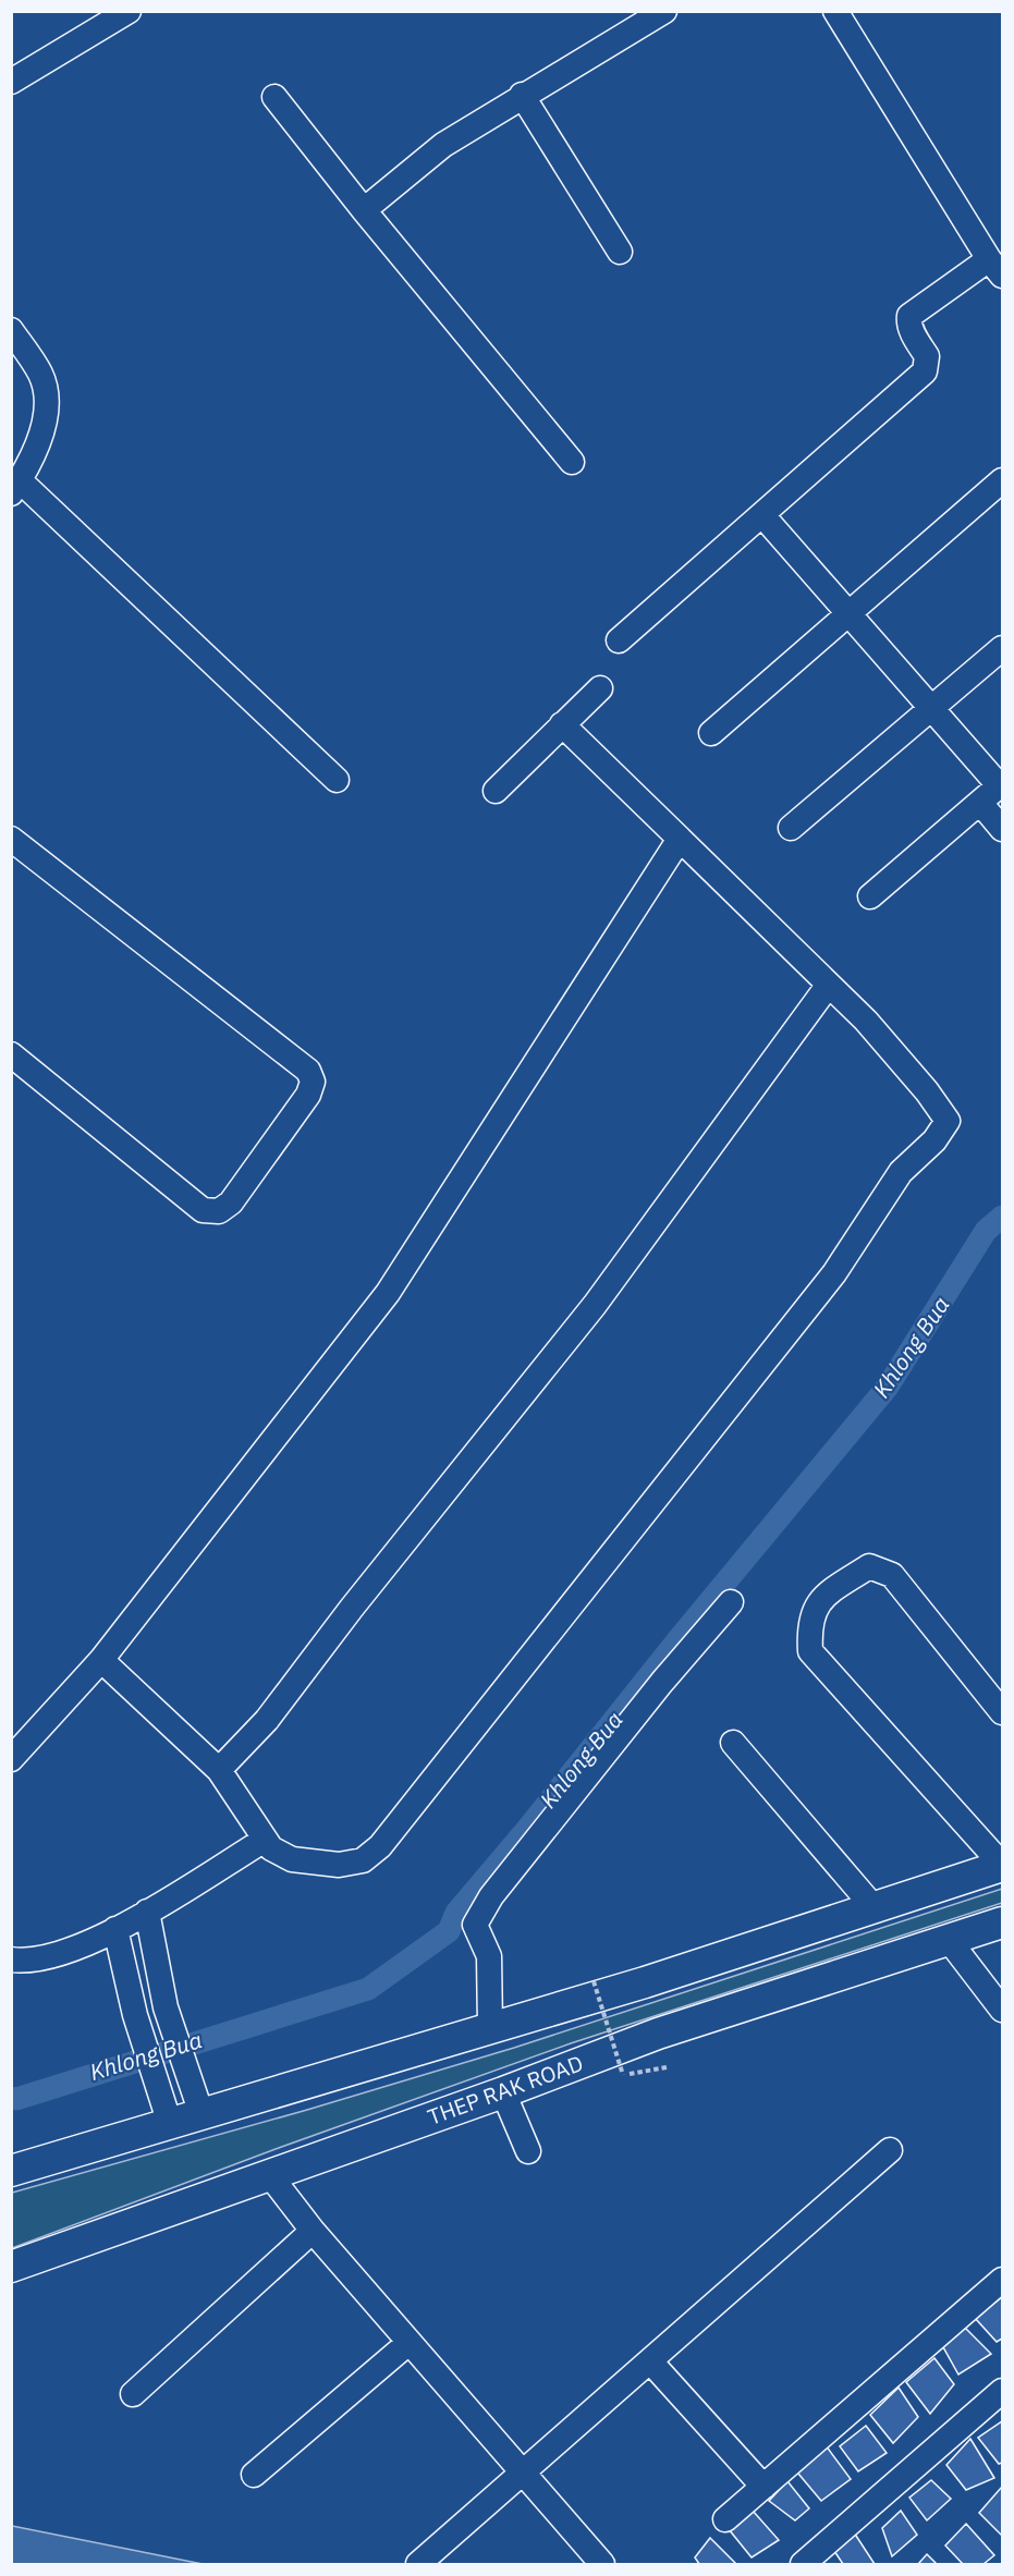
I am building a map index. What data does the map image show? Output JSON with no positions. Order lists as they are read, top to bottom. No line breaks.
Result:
{"streets":{"main road":["THEP RAK ROAD"]},"water":["Khlong Bua"]}
